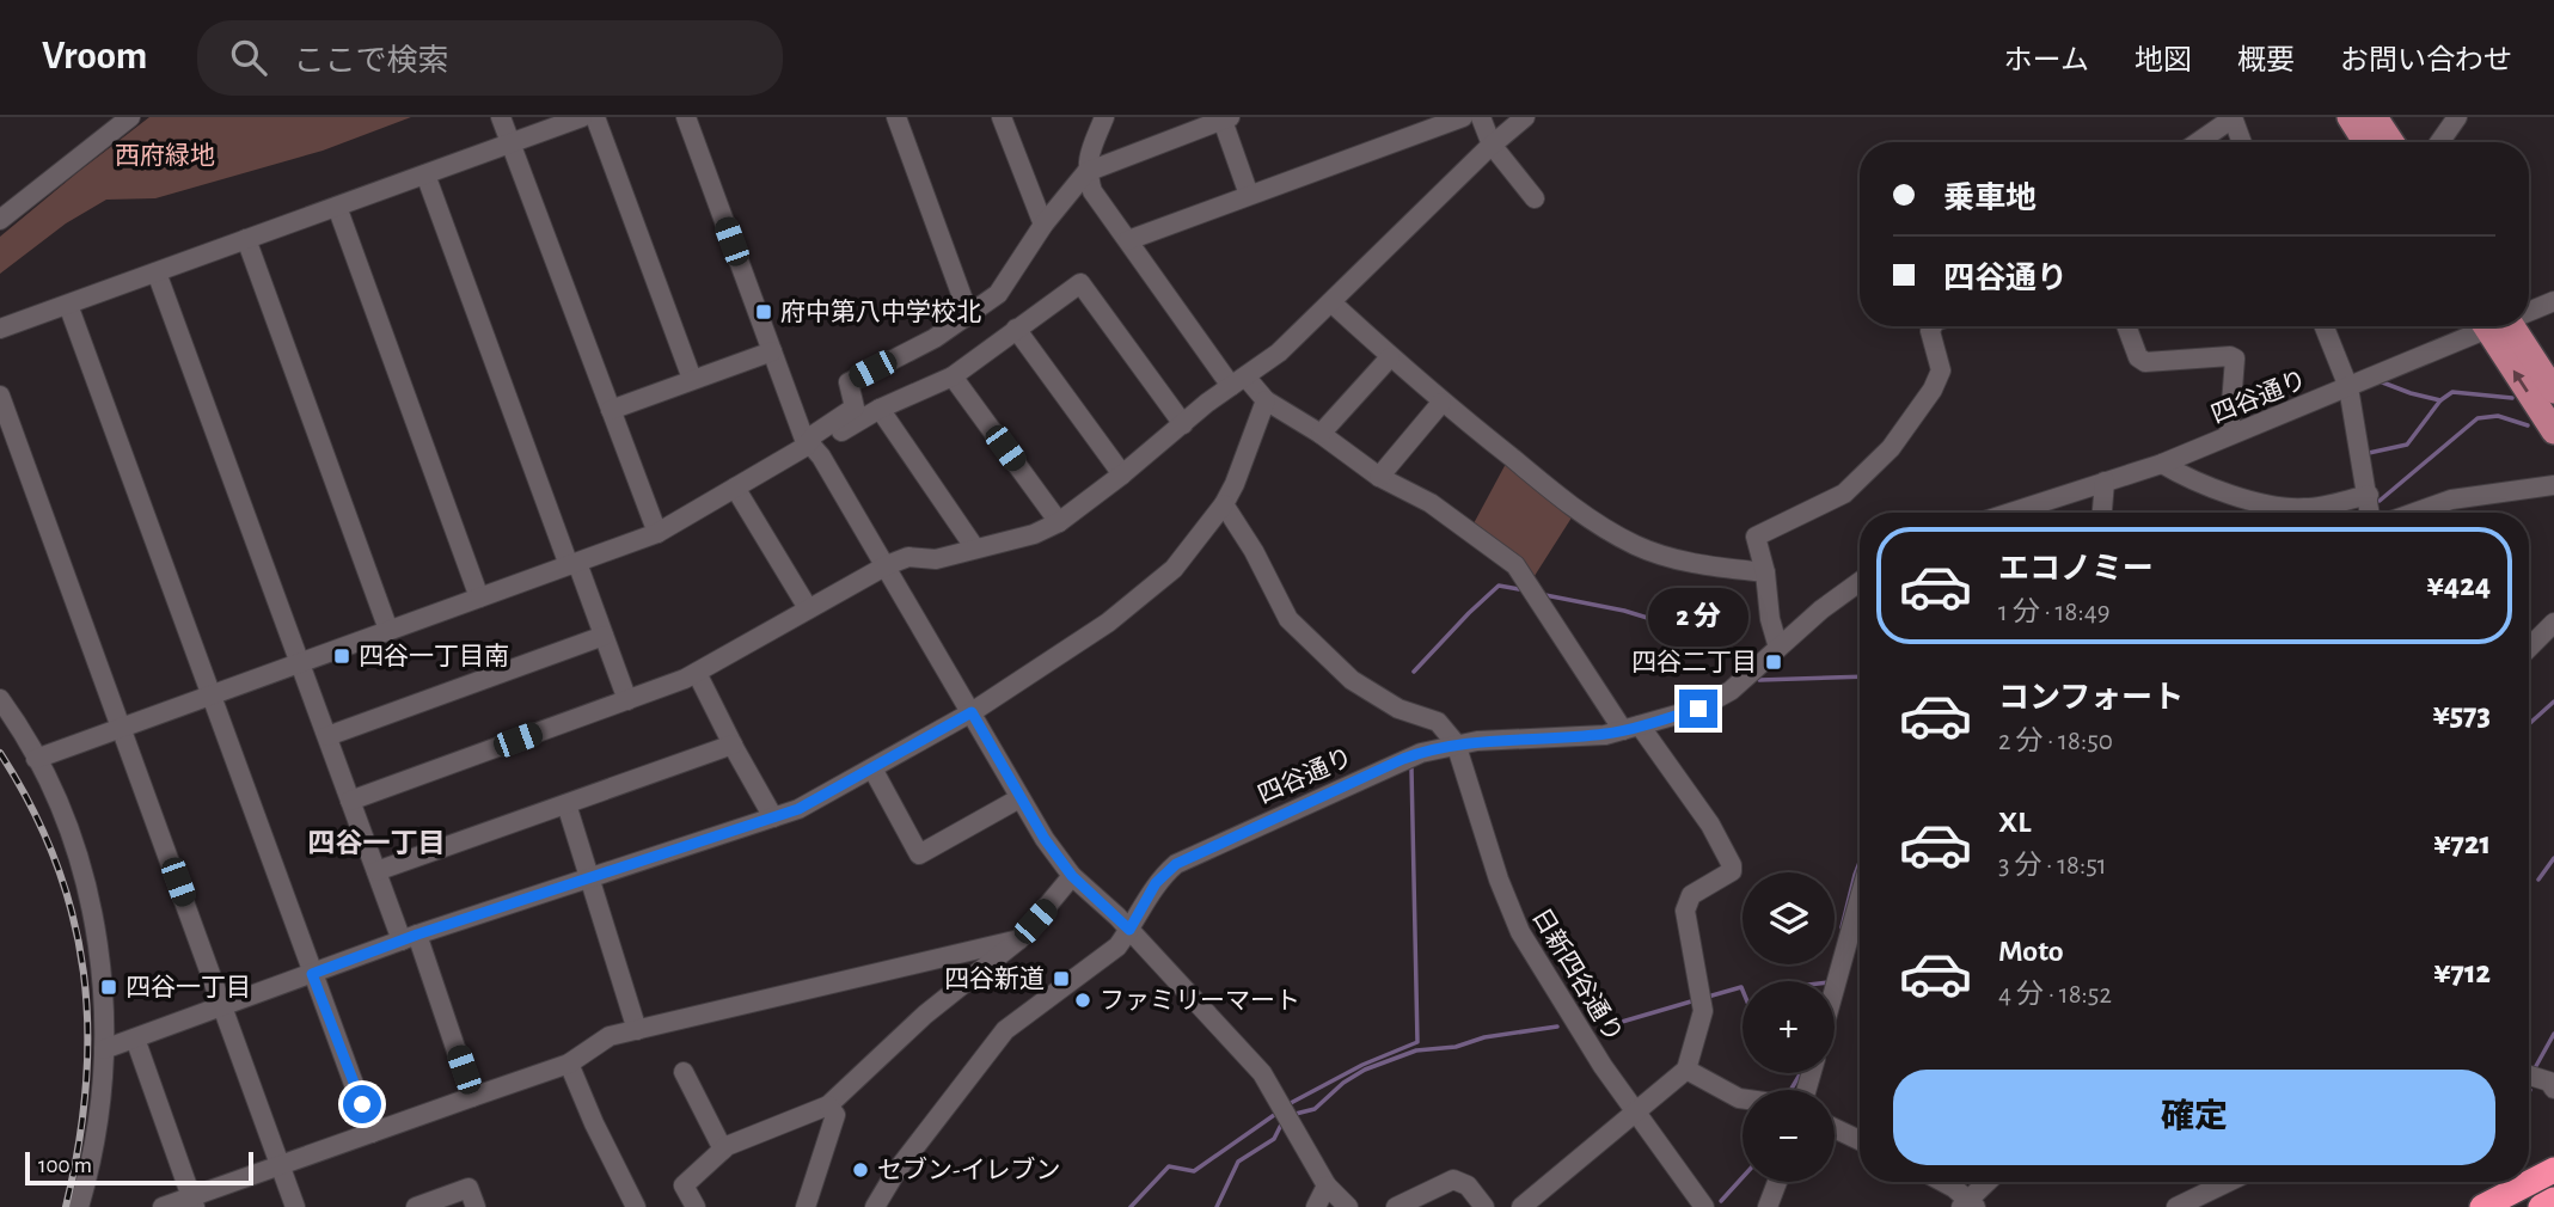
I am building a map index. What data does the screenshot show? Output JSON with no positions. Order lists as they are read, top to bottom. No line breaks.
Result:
{"streets":{"street":["四谷通り","日新四谷通り"]},"crossings":[["四谷通り","日新四谷通り"]],"districts":["四谷一丁目"],"parks":["西府緑地"],"places":{"transit":["府中第八中学校北","四谷一丁目南","四谷二丁目","四谷新道","四谷一丁目"],"other":["ファミリーマート","セブン-イレブン"]},"scale_bar":"100 m","page":{"header":"Vroom","search":"ここで検索","nav":["ホーム","地図","概要","お問い合わせ"],"banner":["乗車地","四谷通り"],"list":[{"name":"エコノミー","note":"1 分 · 18:49","value":"¥424"},{"name":"コンフォート","note":"2 分 · 18:50","value":"¥573"},{"name":"XL","note":"3 分 · 18:51","value":"¥721"},{"name":"Moto","note":"4 分 · 18:52","value":"¥712"}],"bubble":"2 分","map_buttons":["+","−"],"buttons":"確定","scale":"100 m"}}
